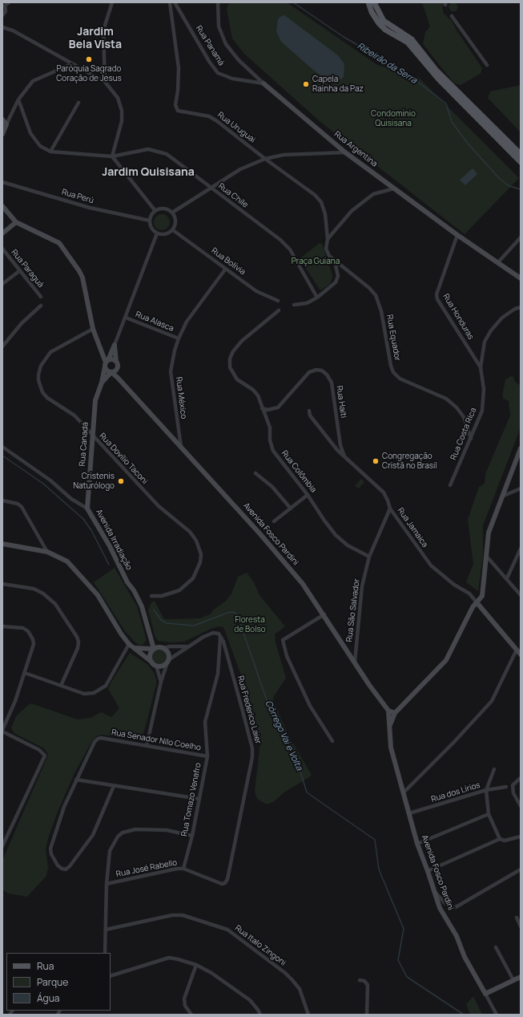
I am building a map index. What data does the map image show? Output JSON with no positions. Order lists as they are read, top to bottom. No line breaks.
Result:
{"streets":{"street":["Rua Panamá","Rua Uruguai","Rua Argentina","Rua Chile","Rua Perú","Rua Bolívia","Rua Paraguá","Rua Honduras","Rua Alasca","Rua Equador","Rua México","Rua Haiti","Rua Costa Rica","Rua Canadá","Rua Dovílio Taconi","Rua Colômbia","Rua Jamaica","Avenida Fosco Pardini","Avenida Irradiação","Rua São Salvador","Rua Frederico Laier","Rua Senador Nilo Coelho","Rua dos Lírios","Rua Tomazo Venafro","Rua José Rabello","Rua Italo Zingoni"]},"crossings":[["Rua Panamá","Rua Argentina"],["Rua Uruguai","Rua Equador"],["Rua Argentina","Rua Honduras"],["Rua Perú","Rua Bolívia"],["Rua Bolívia","Rua México"],["Rua Honduras","Rua Costa Rica"],["Rua Alasca","Rua México"],["Rua Equador","Rua Costa Rica"],["Rua México","Avenida Fosco Pardini"],["Rua Haiti","Rua Colômbia"],["Rua Haiti","Rua Jamaica"],["Rua Canadá","Rua Dovílio Taconi"],["Rua Canadá","Avenida Fosco Pardini"],["Rua Canadá","Avenida Irradiação"],["Rua Colômbia","Rua São Salvador"],["Rua Jamaica","Rua São Salvador"],["Avenida Fosco Pardini","Rua São Salvador"],["Avenida Fosco Pardini","Rua dos Lírios"],["Rua Frederico Laier","Rua Tomazo Venafro"],["Rua Frederico Laier","Rua José Rabello"],["Rua Senador Nilo Coelho","Rua Tomazo Venafro"],["Rua Tomazo Venafro","Rua José Rabello"]],"districts":["Jardim Bela Vista","Jardim Quisisana"],"water":["Ribeirão da Serra","Córrego Vai e Volta"],"parks":["Condomínio Quisisana","Praça Guiana","Floresta de Bolso"],"places":["Paróquia Sagrado Coração de Jesus","Capela Rainha da Paz","Congregação Cristã no Brasil","Cristenis Naturólogo"],"legend":["Rua","Parque","Água"]}
